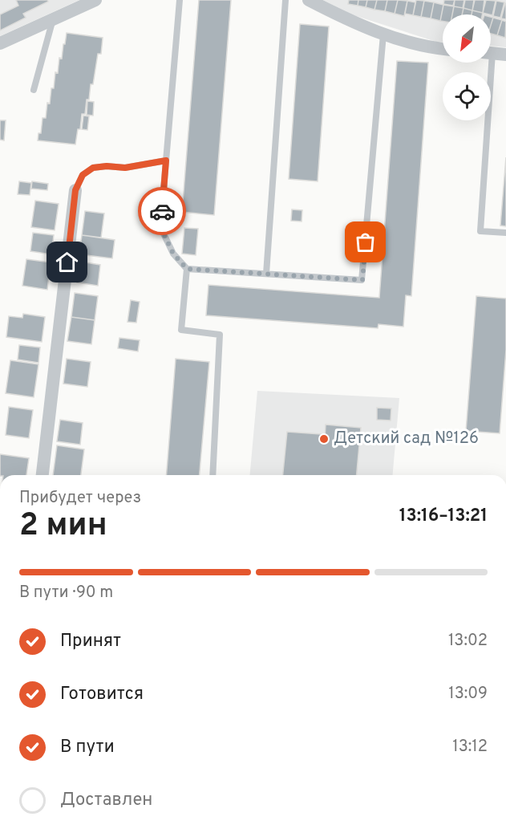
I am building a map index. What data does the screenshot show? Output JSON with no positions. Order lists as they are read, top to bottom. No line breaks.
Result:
{"places":["Детский сад №126"],"north":"bottom left","page":{"heading":["2 мин","Прибудет через","13:16–13:21"],"bar":"В пути · 90 m","list":[["Принят","13:02"],["Готовится","13:09"],["В пути","13:12"],"Доставлен"]}}
